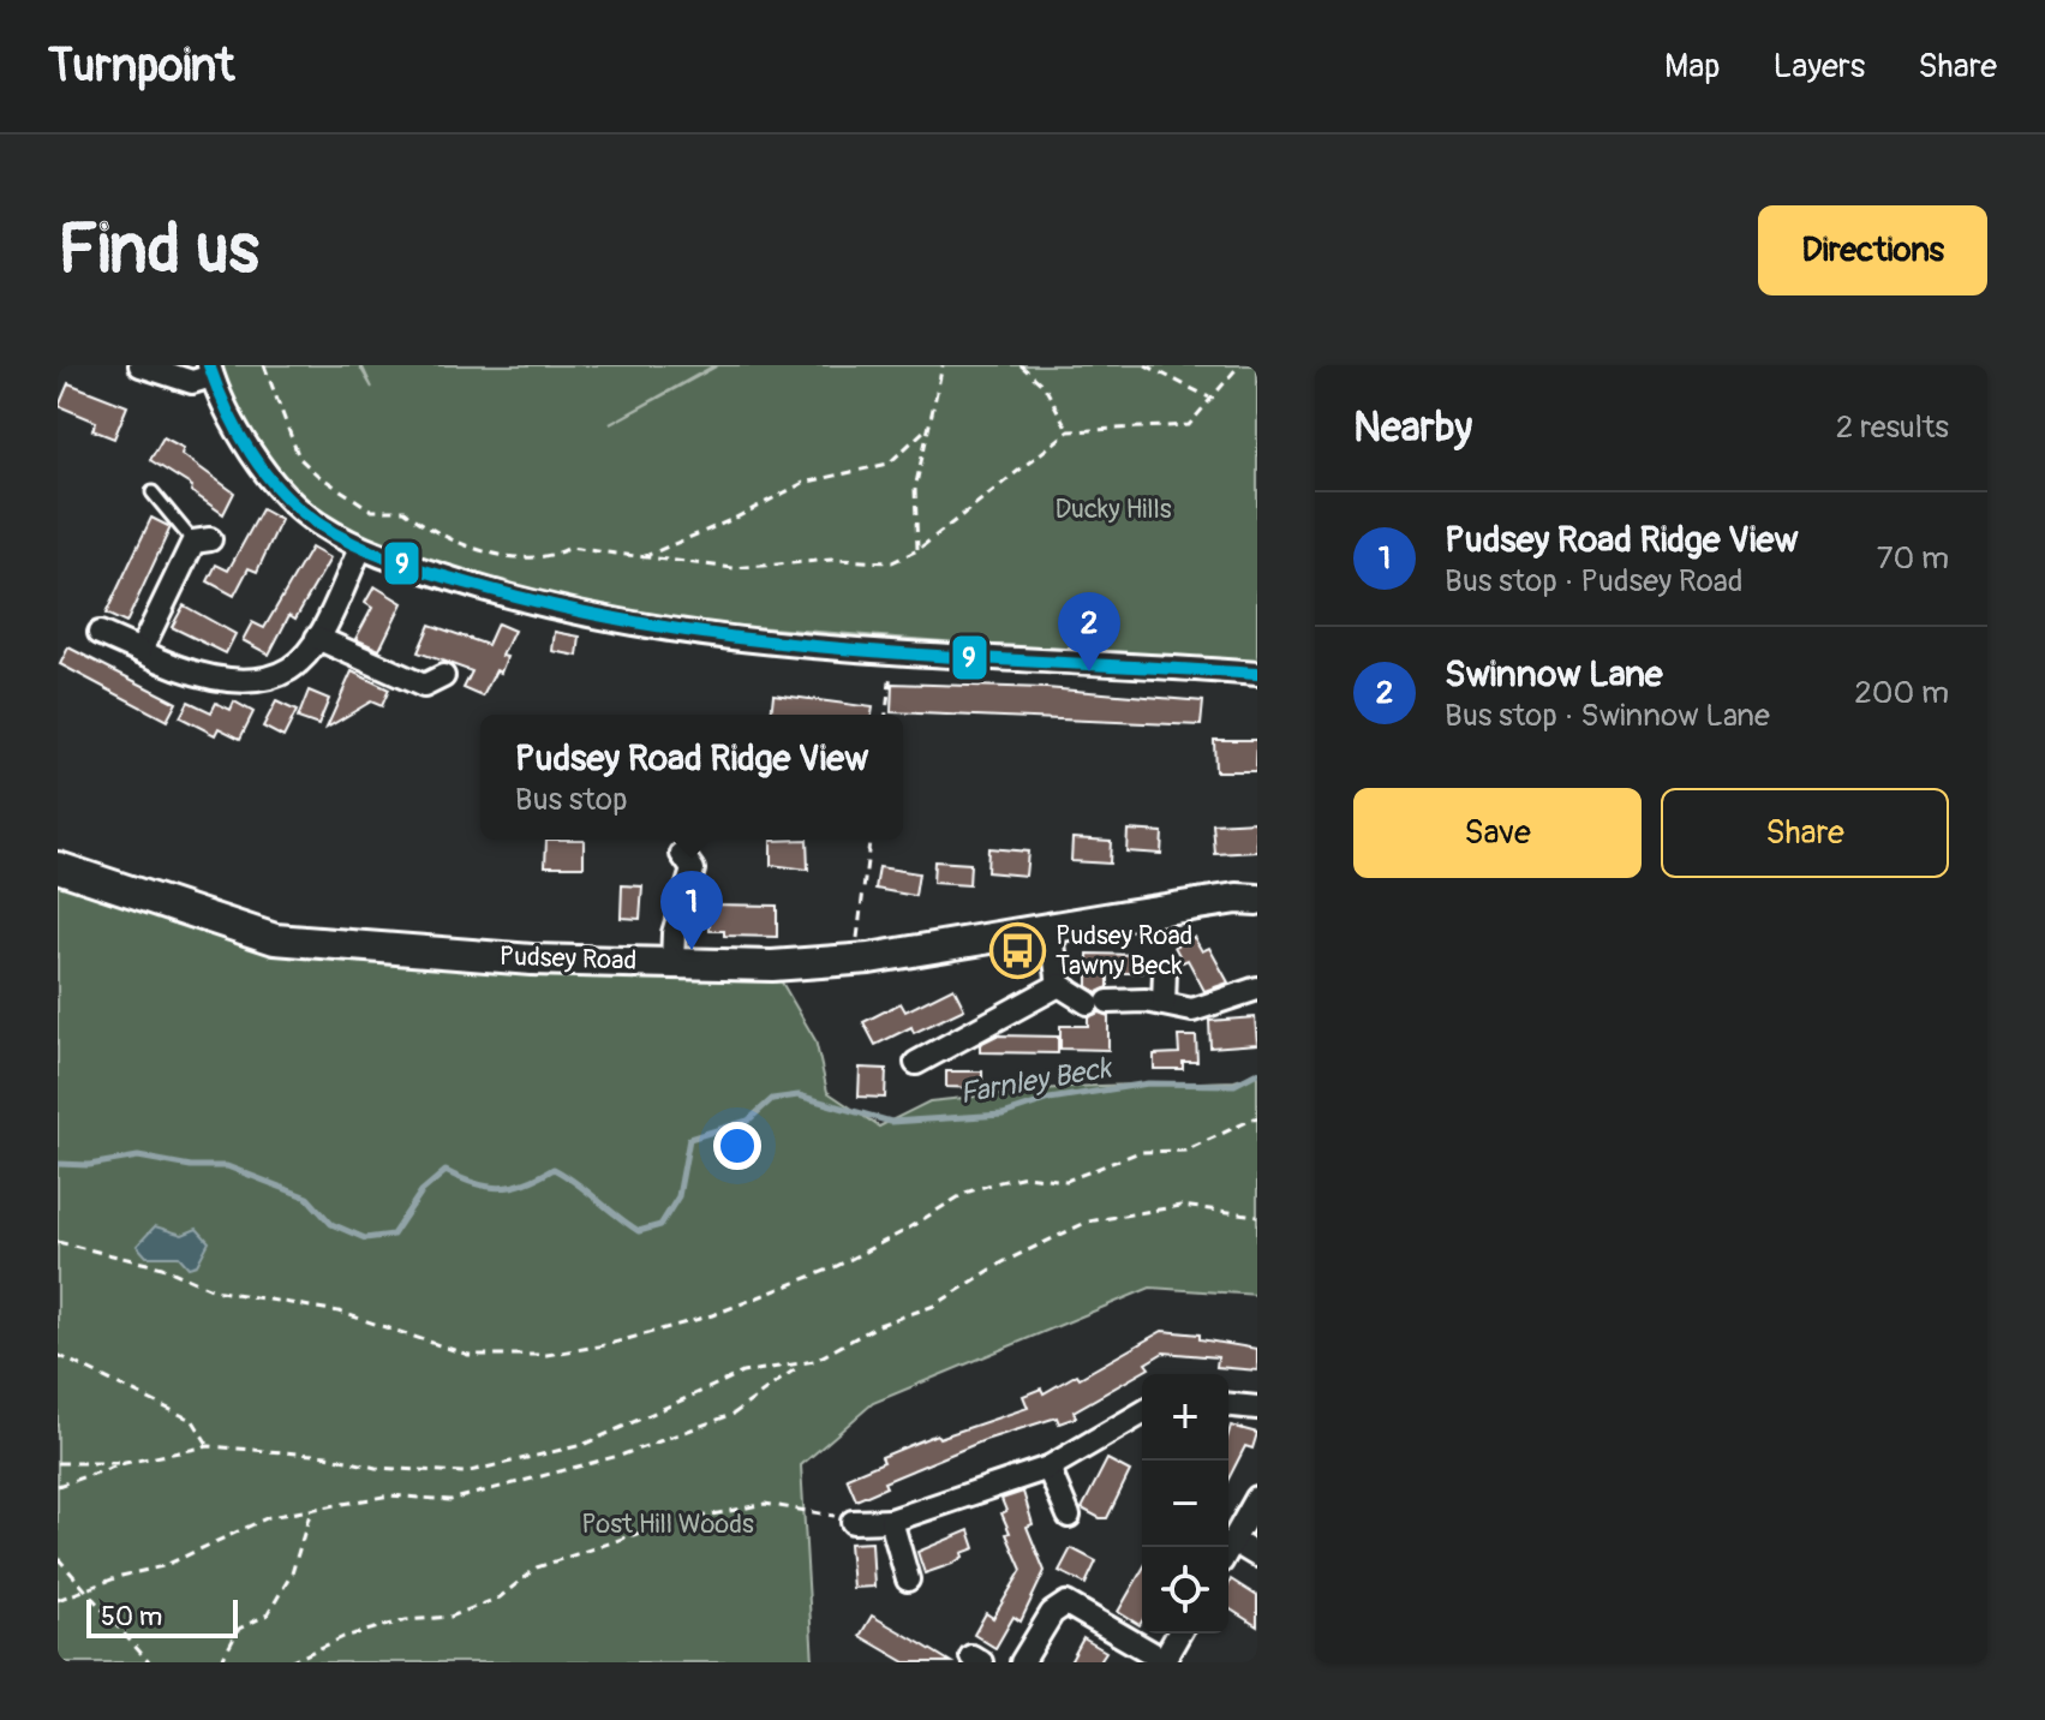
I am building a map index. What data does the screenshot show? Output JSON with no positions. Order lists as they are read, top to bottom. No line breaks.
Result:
{"streets":{"main road":["Pudsey Road"]},"water":["Farnley Beck"],"parks":["Ducky Hills","Post Hill Woods"],"places":{"bus stop":["Pudsey Road Tawny Beck"]},"lines":["transit line 9"],"scale_bar":"50 m","page":{"header":"Turnpoint","nav":["Map","Layers","Share"],"buttons":["Directions",["Save","Share"]],"title":"Find us","heading":["Nearby","2 results"],"list":[{"mark":"1","name":"Pudsey Road Ridge View","note":"Bus stop · Pudsey Road","value":"70 m"},{"mark":"2","name":"Swinnow Lane","note":"Bus stop · Swinnow Lane","value":"200 m"}],"pins":["2","1"],"popup":["Pudsey Road Ridge View","Bus stop"],"map_buttons":["+","−"],"scale":"50 m"}}
